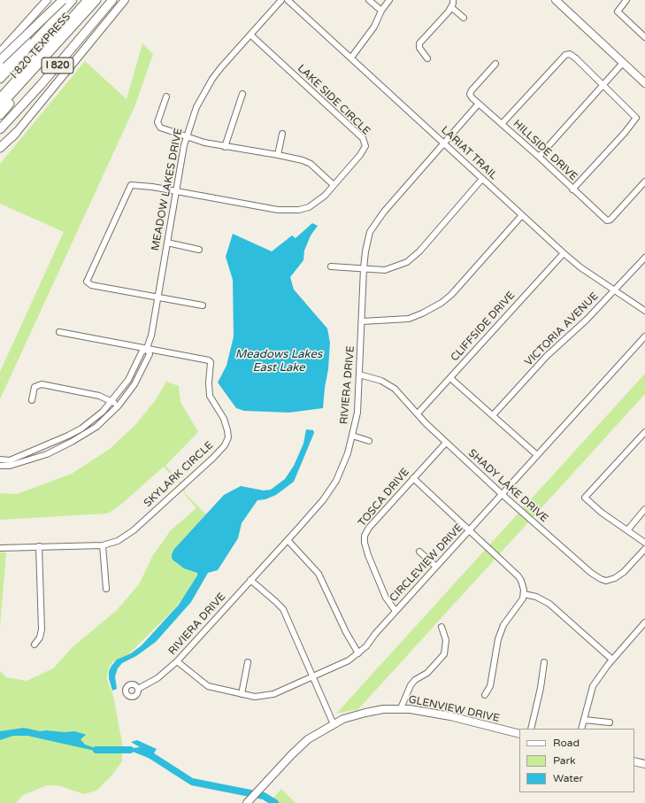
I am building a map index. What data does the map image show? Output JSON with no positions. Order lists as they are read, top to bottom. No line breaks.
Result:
{"streets":{"highway":["I 820 TEXPRESS","I 820"],"main road":["GLENVIEW DRIVE"],"street":["LAKE SIDE CIRCLE","HILLSIDE DRIVE","LARIAT TRAIL","MEADOW LAKES DRIVE","CLIFFSIDE DRIVE","VICTORIA AVENUE","RIVIERA DRIVE","SKYLARK CIRCLE","SHADY LAKE DRIVE","TOSCA DRIVE","CIRCLEVIEW DRIVE"]},"crossings":[["LAKE SIDE CIRCLE","MEADOW LAKES DRIVE"],["HILLSIDE DRIVE","RIVIERA DRIVE"],["LARIAT TRAIL","CLIFFSIDE DRIVE"],["LARIAT TRAIL","VICTORIA AVENUE"],["LARIAT TRAIL","RIVIERA DRIVE"],["MEADOW LAKES DRIVE","SKYLARK CIRCLE"],["CLIFFSIDE DRIVE","SHADY LAKE DRIVE"],["RIVIERA DRIVE","SHADY LAKE DRIVE"],["RIVIERA DRIVE","CIRCLEVIEW DRIVE"],["SHADY LAKE DRIVE","TOSCA DRIVE"],["SHADY LAKE DRIVE","CIRCLEVIEW DRIVE"],["TOSCA DRIVE","CIRCLEVIEW DRIVE"]],"water":["Meadows Lakes East Lake"],"legend":["Road","Park","Water"]}
